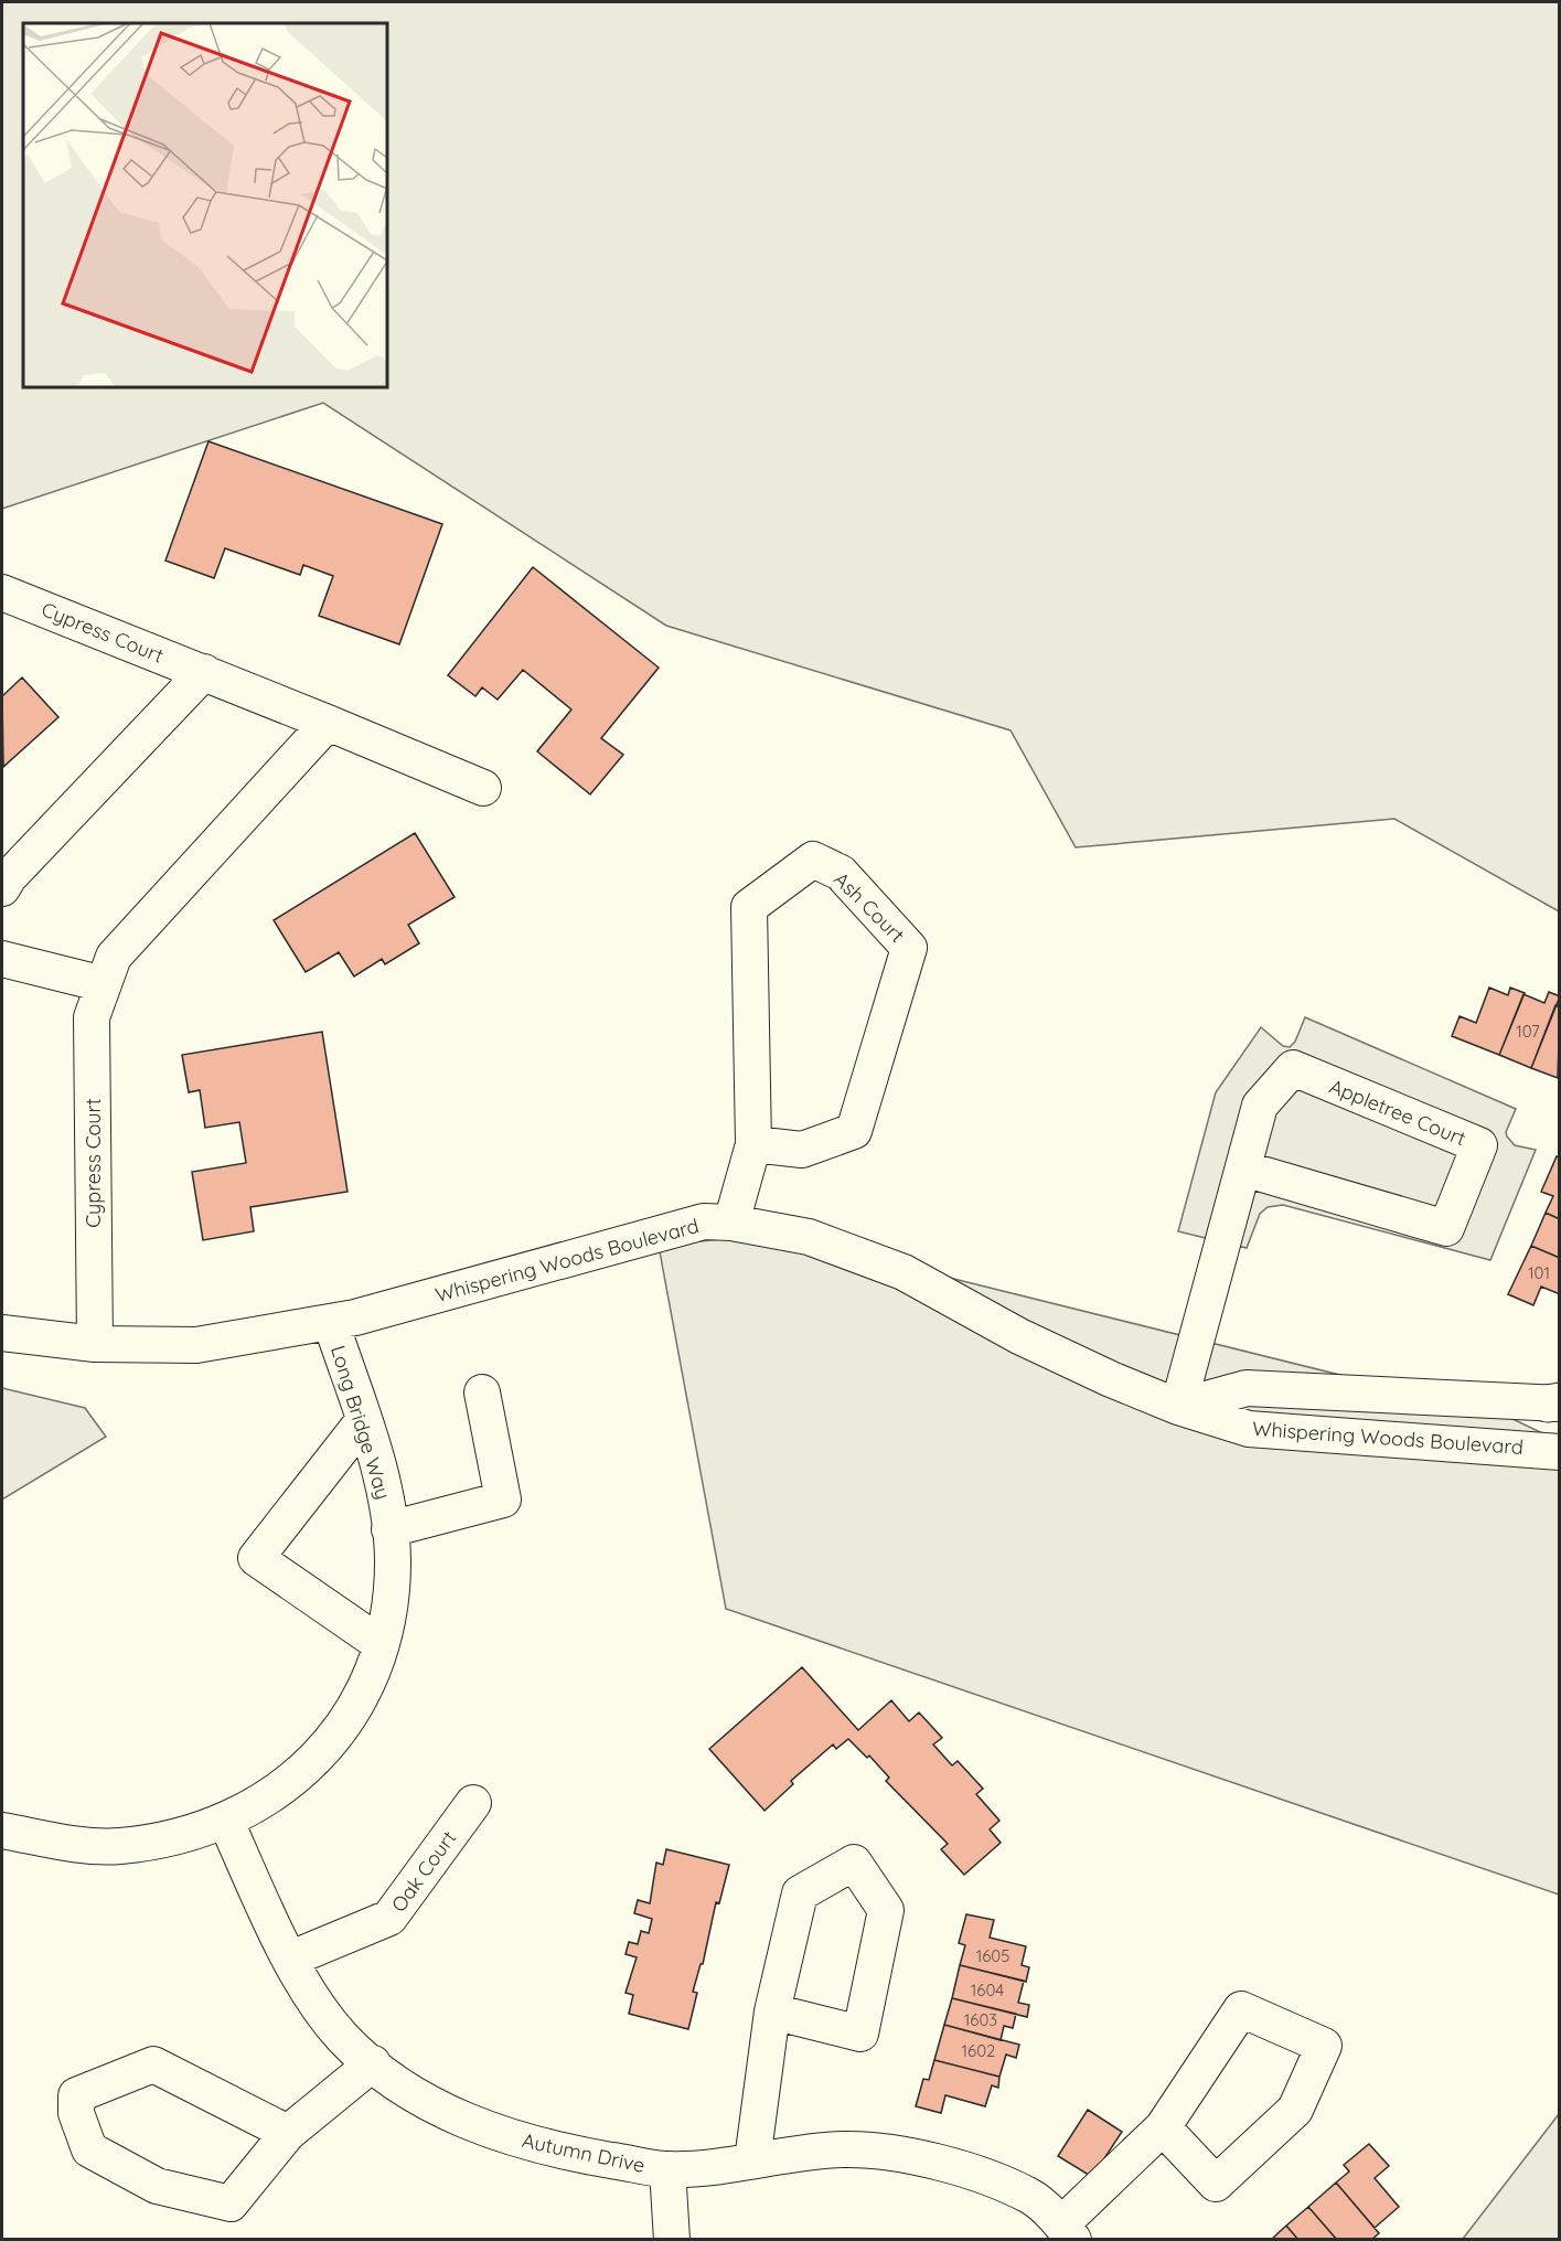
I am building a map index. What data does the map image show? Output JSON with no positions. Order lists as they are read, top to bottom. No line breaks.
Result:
{"streets":{"street":["Cypress Court","Ash Court","Appletree Court","Whispering Woods Boulevard","Long Bridge Way","Oak Court","Autumn Drive"]},"crossings":[["Cypress Court","Whispering Woods Boulevard"],["Ash Court","Whispering Woods Boulevard"],["Appletree Court","Whispering Woods Boulevard"],["Whispering Woods Boulevard","Long Bridge Way"],["Long Bridge Way","Autumn Drive"],["Oak Court","Autumn Drive"]],"house_numbers":["107","101","1605","1604","1603","1602"]}
